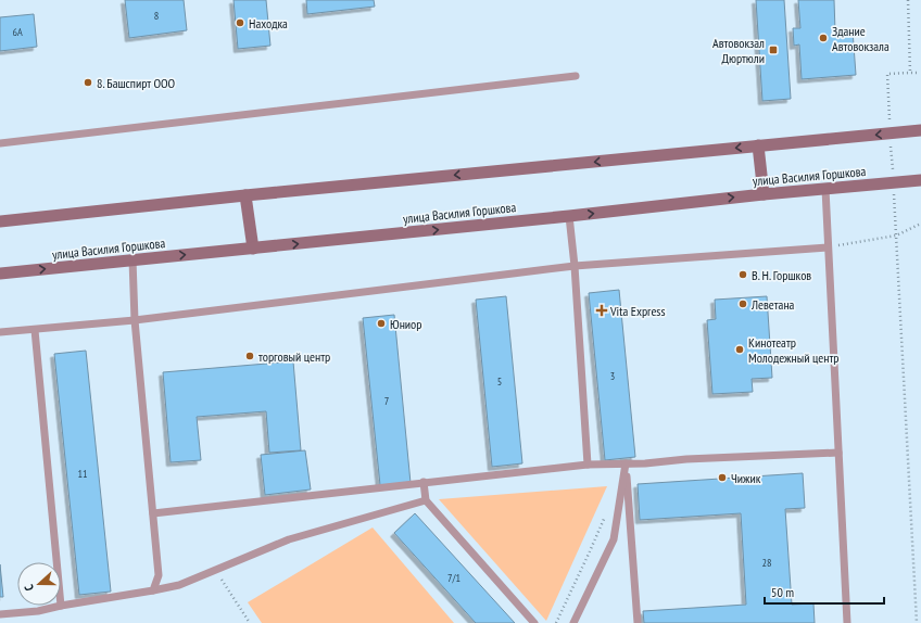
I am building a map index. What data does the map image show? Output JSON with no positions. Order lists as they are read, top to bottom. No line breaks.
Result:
{"streets":{"main road":["улица Василия Горшкова"]},"places":{"other":["Находка","Здание Автовокзала","8. Башспирт ООО","В. Н. Горшков","Леветана","Юниор","Кинотеатр Молодежный центр","торговый центр","Чижик"],"transit":["Автовокзал Дюртюли"],"health":["Vita Express"]},"house_numbers":["8","6А","3","5","7","11","28","7/1"],"scale_bar":"50 m","north":"left"}
